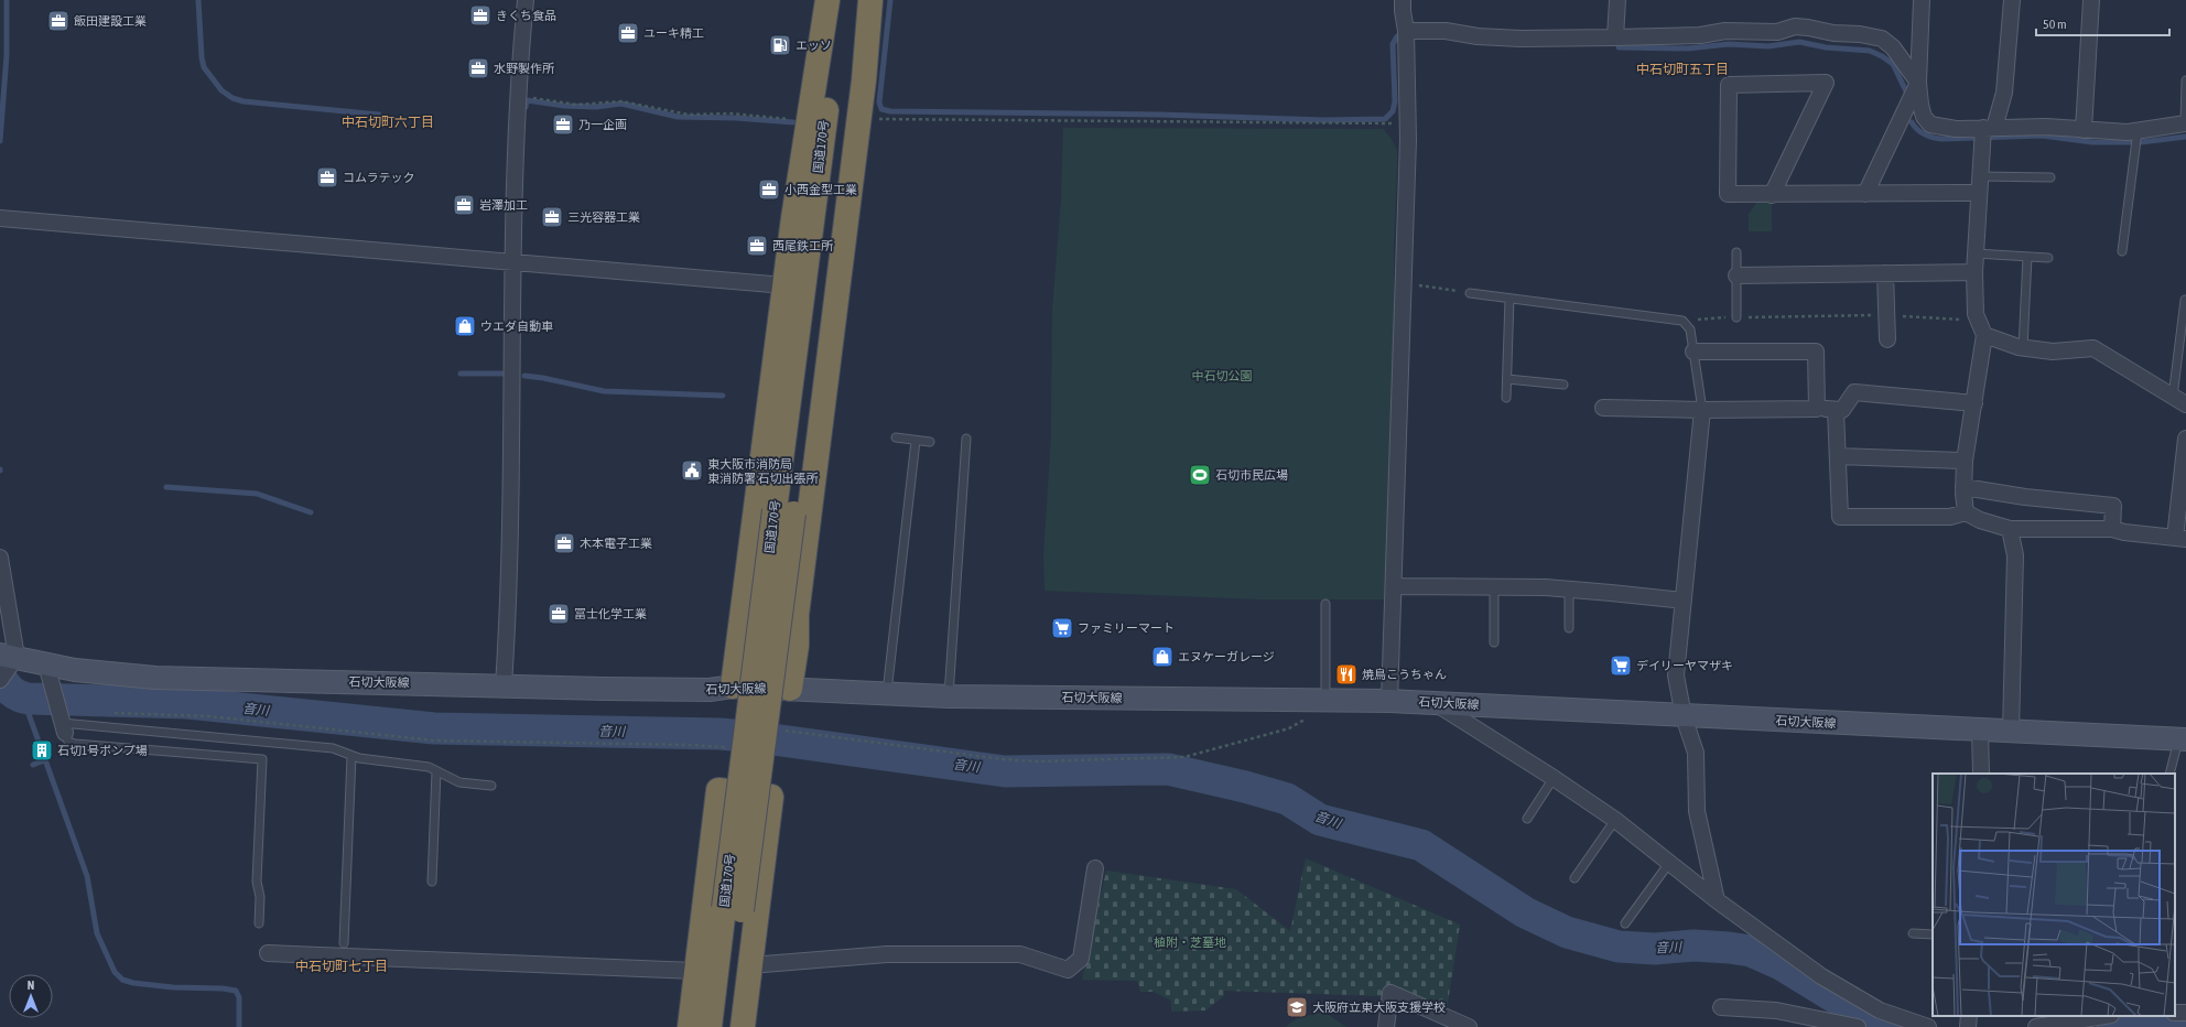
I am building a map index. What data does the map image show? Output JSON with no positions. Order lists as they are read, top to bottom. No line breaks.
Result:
{"streets":{"highway":["国道170号"],"main road":["石切大阪線"]},"districts":["中石切町五丁目","中石切町六丁目","中石切町七丁目"],"water":["音川"],"parks":["中石切公園","植附・芝墓地"],"places":{"office":["きくち食品","飯田建設工業","ユーキ精工","水野製作所","乃一企画","コムラテック","小西金型工業","岩澤加工","三光容器工業","西尾鉄工所","木本電子工業","冨士化学工業"],"fuel station":["エッソ"],"shop":["ウエダ自動車","エヌケーガレージ"],"public building":["東大阪市消防局 東消防署 石切出張所"],"sports":["石切市民広場"],"supermarket":["ファミリーマート","デイリーヤマザキ"],"restaurant":["焼鳥こうちゃん"],"building":["石切1号ポンプ場"],"school or university":["大阪府立東大阪支援学校"]},"scale_bar":"50 m","north":"top"}
